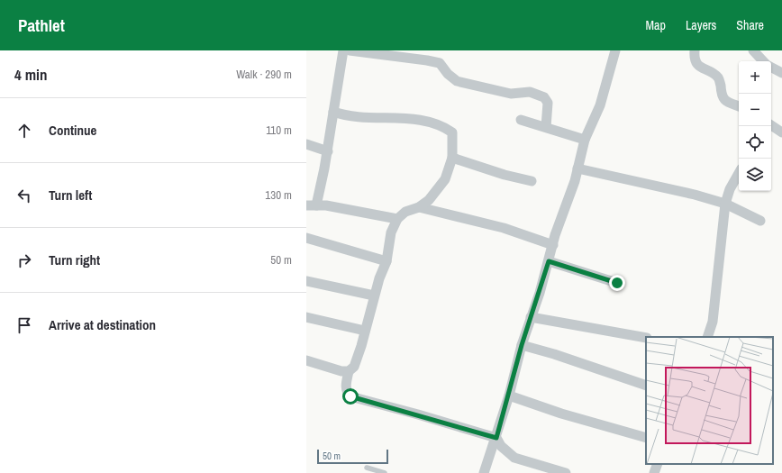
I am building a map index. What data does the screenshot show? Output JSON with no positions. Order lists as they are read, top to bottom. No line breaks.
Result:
{"scale_bar":"50 m","page":{"header":"Pathlet","nav":["Map","Layers","Share"],"heading":["4 min","Walk · 290 m"],"map_buttons":["+","−"],"list":[["Continue","110 m"],["Turn left","130 m"],["Turn right","50 m"],"Arrive at destination"],"scale":"50 m"}}
